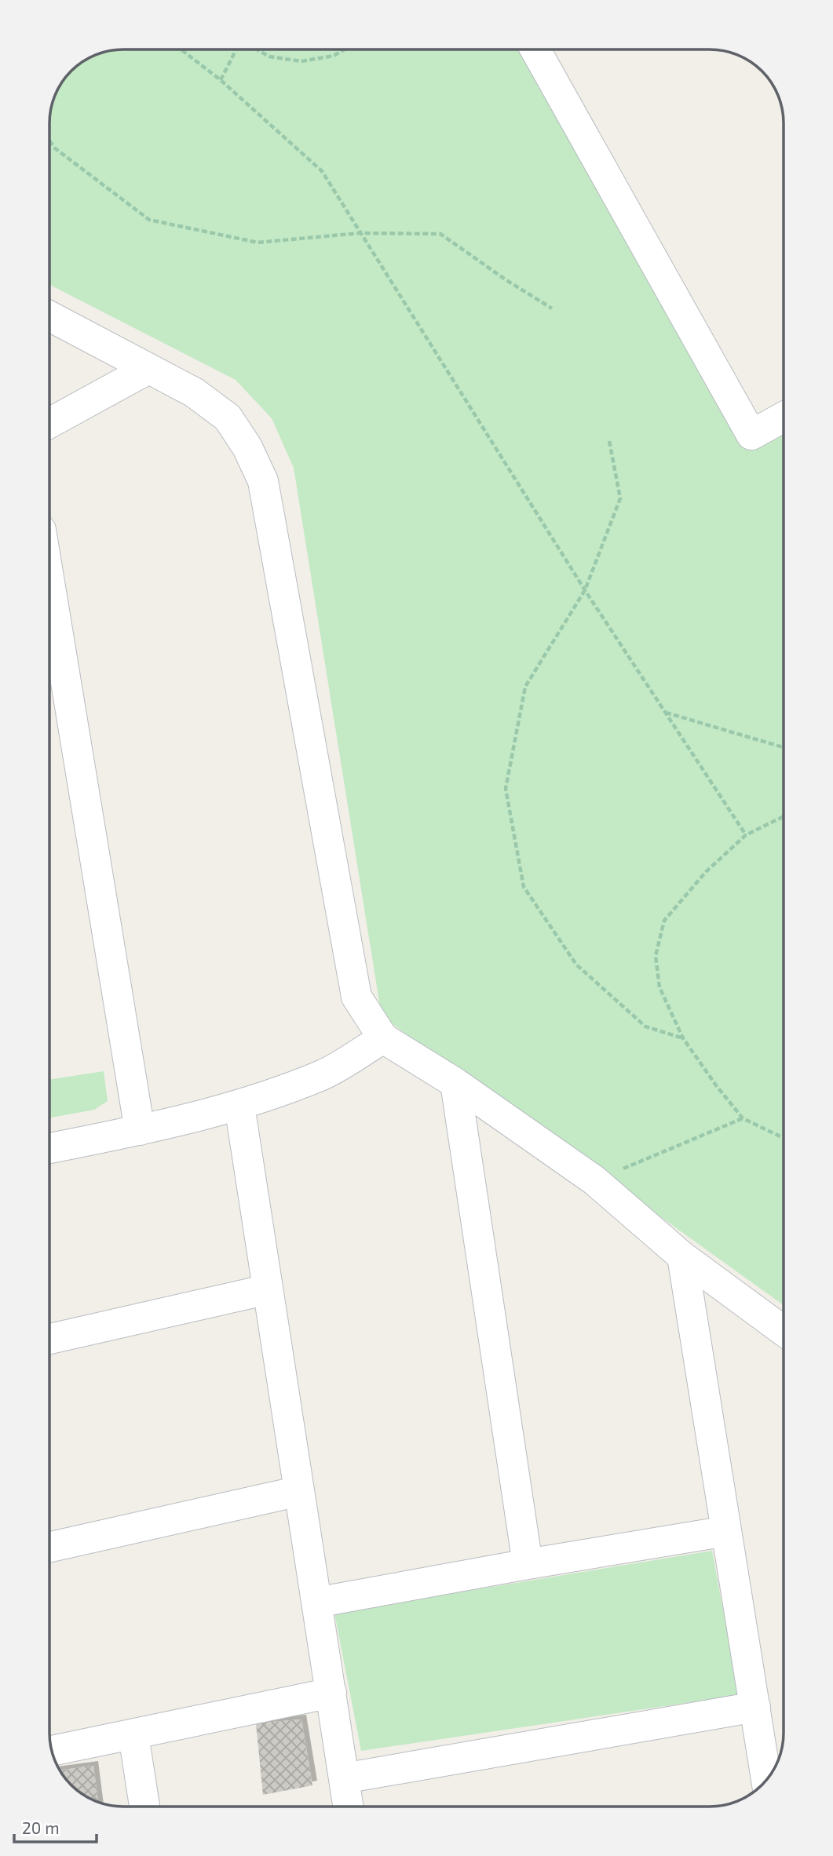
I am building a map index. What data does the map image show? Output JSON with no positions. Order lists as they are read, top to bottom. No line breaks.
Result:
{"scale_bar":"20 m"}
